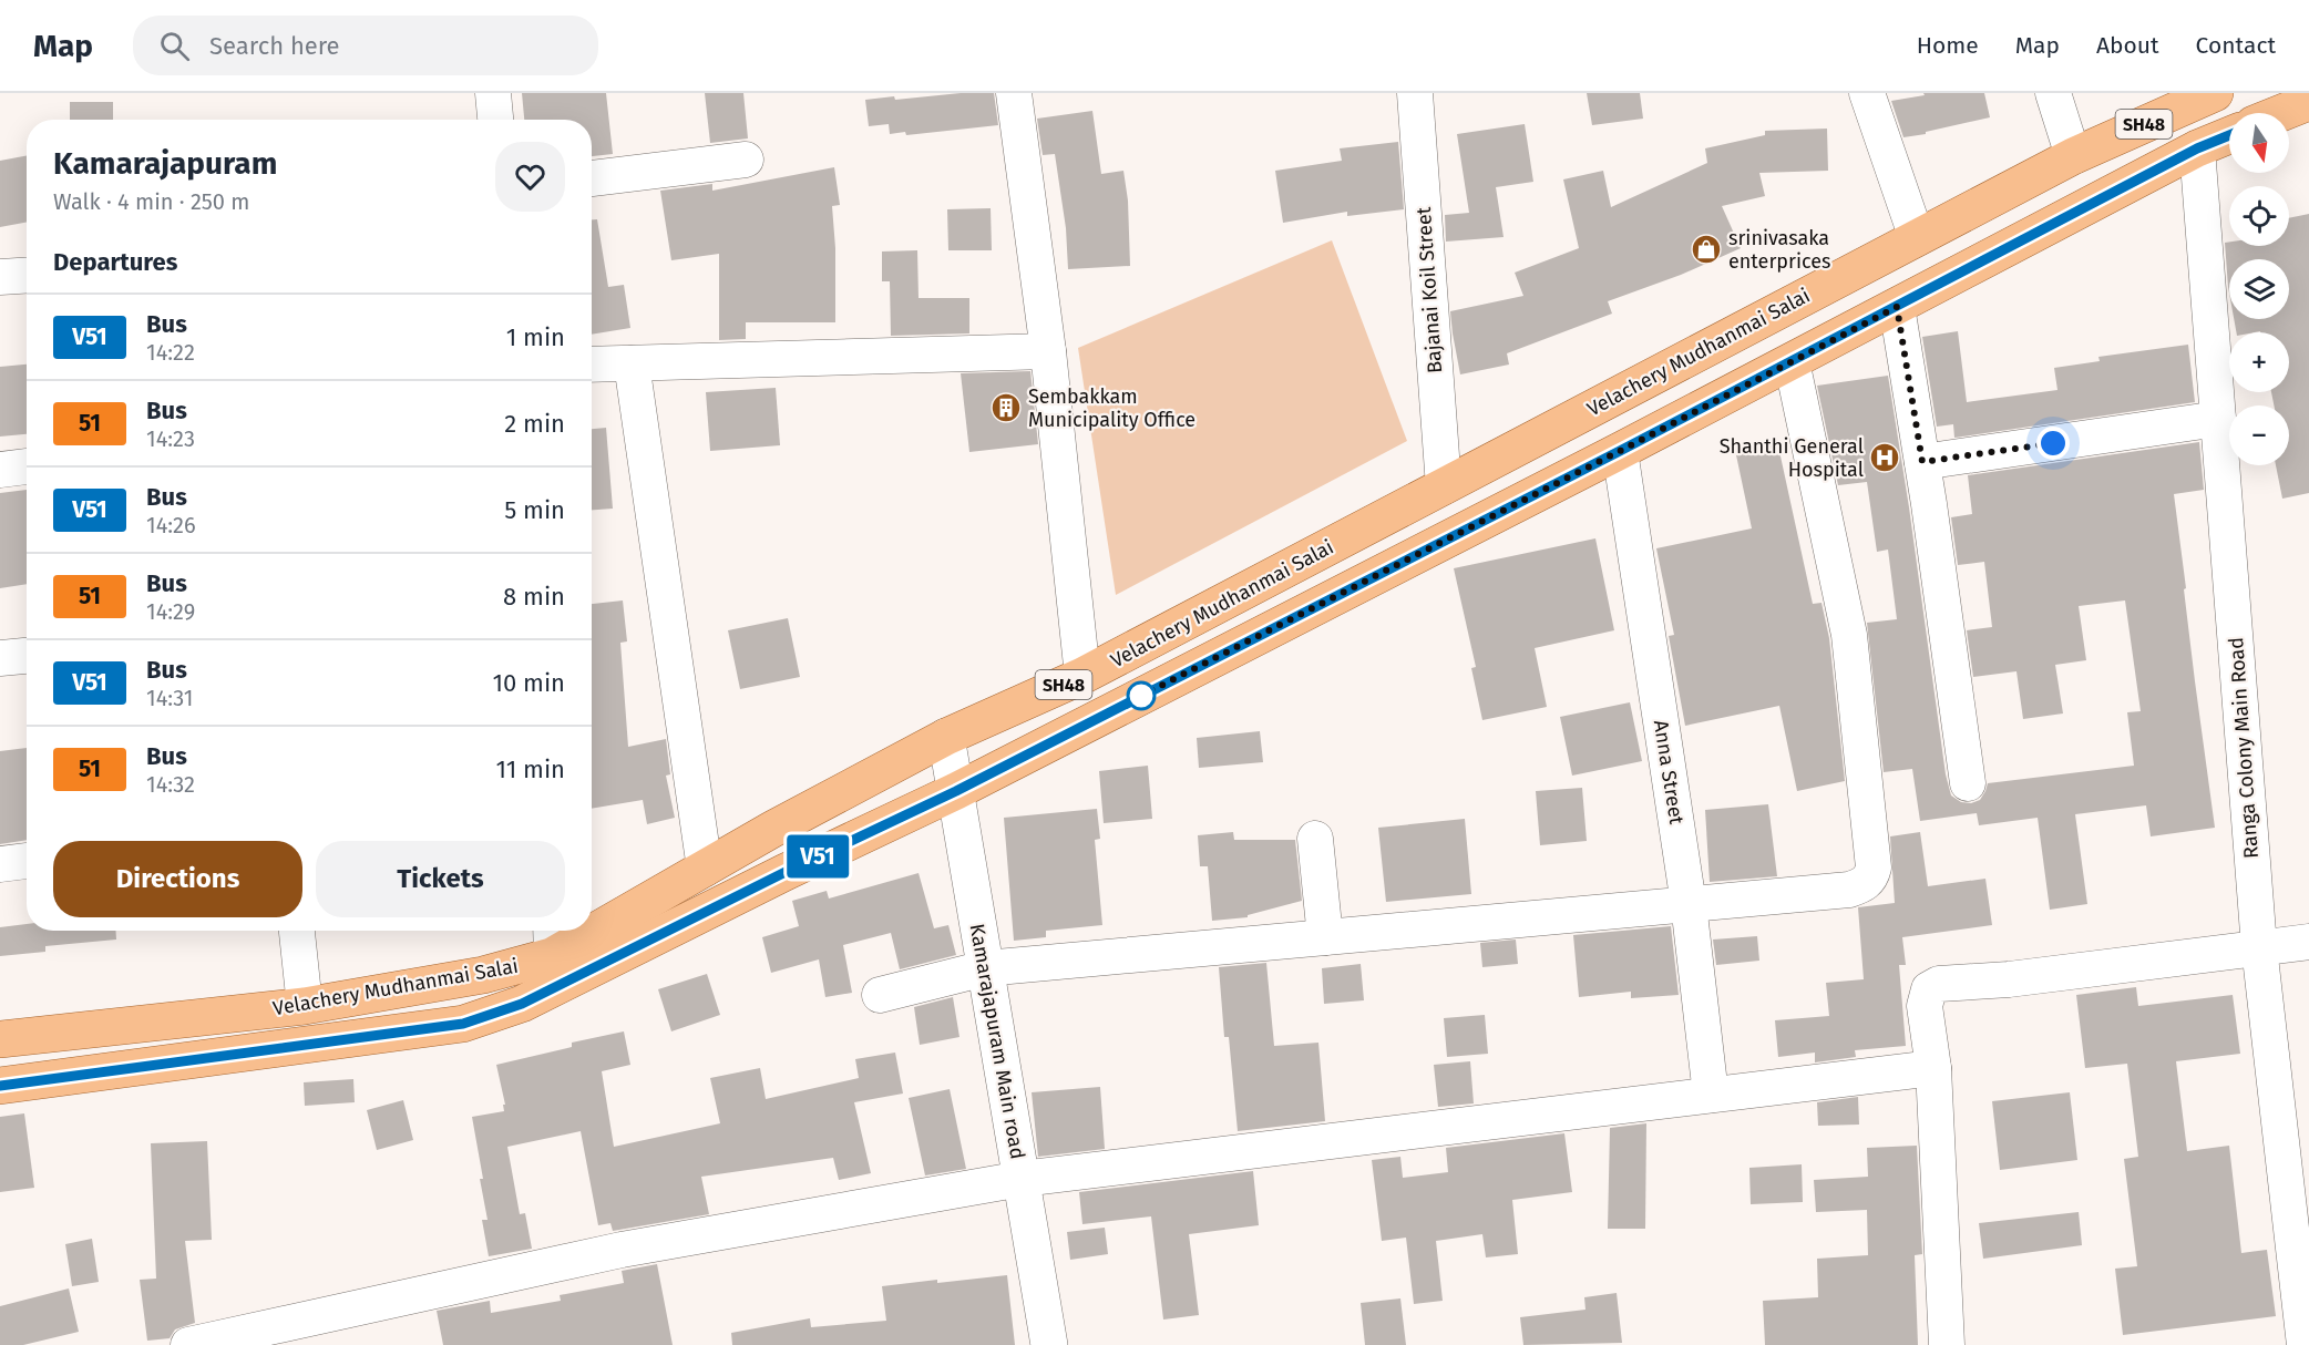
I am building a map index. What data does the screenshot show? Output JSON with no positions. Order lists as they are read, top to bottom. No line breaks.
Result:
{"streets":{"main road":["SH48","Velachery Mudhanmai Salai"],"street":["Bajanai Koil Street","Ranga Colony Main Road","Anna Street","Kamarajapuram Main road"]},"crossings":[["Bajanai Koil Street","Velachery Mudhanmai Salai"],["Velachery Mudhanmai Salai","Ranga Colony Main Road"],["Velachery Mudhanmai Salai","Anna Street"],["Velachery Mudhanmai Salai","Kamarajapuram Main road"]],"places":{"shop":["srinivasaka enterprices"],"building":["Sembakkam Municipality Office"],"hospital":["Shanthi General Hospital"]},"lines":["bus line V51"],"north":"bottom","page":{"header":"Map","search":"Search here","nav":["Home","Map","About","Contact"],"on_map":"V51","map_buttons":["+","−"],"heading":[["Kamarajapuram","Walk · 4 min · 250 m"],"Departures"],"list":[{"mark":"V51","name":"Bus","note":"14:22","value":"1 min"},{"mark":"51","name":"Bus","note":"14:23","value":"2 min"},{"mark":"V51","name":"Bus","note":"14:26","value":"5 min"},{"mark":"51","name":"Bus","note":"14:29","value":"8 min"},{"mark":"V51","name":"Bus","note":"14:31","value":"10 min"},{"mark":"51","name":"Bus","note":"14:32","value":"11 min"}],"buttons":["Directions","Tickets"]}}
